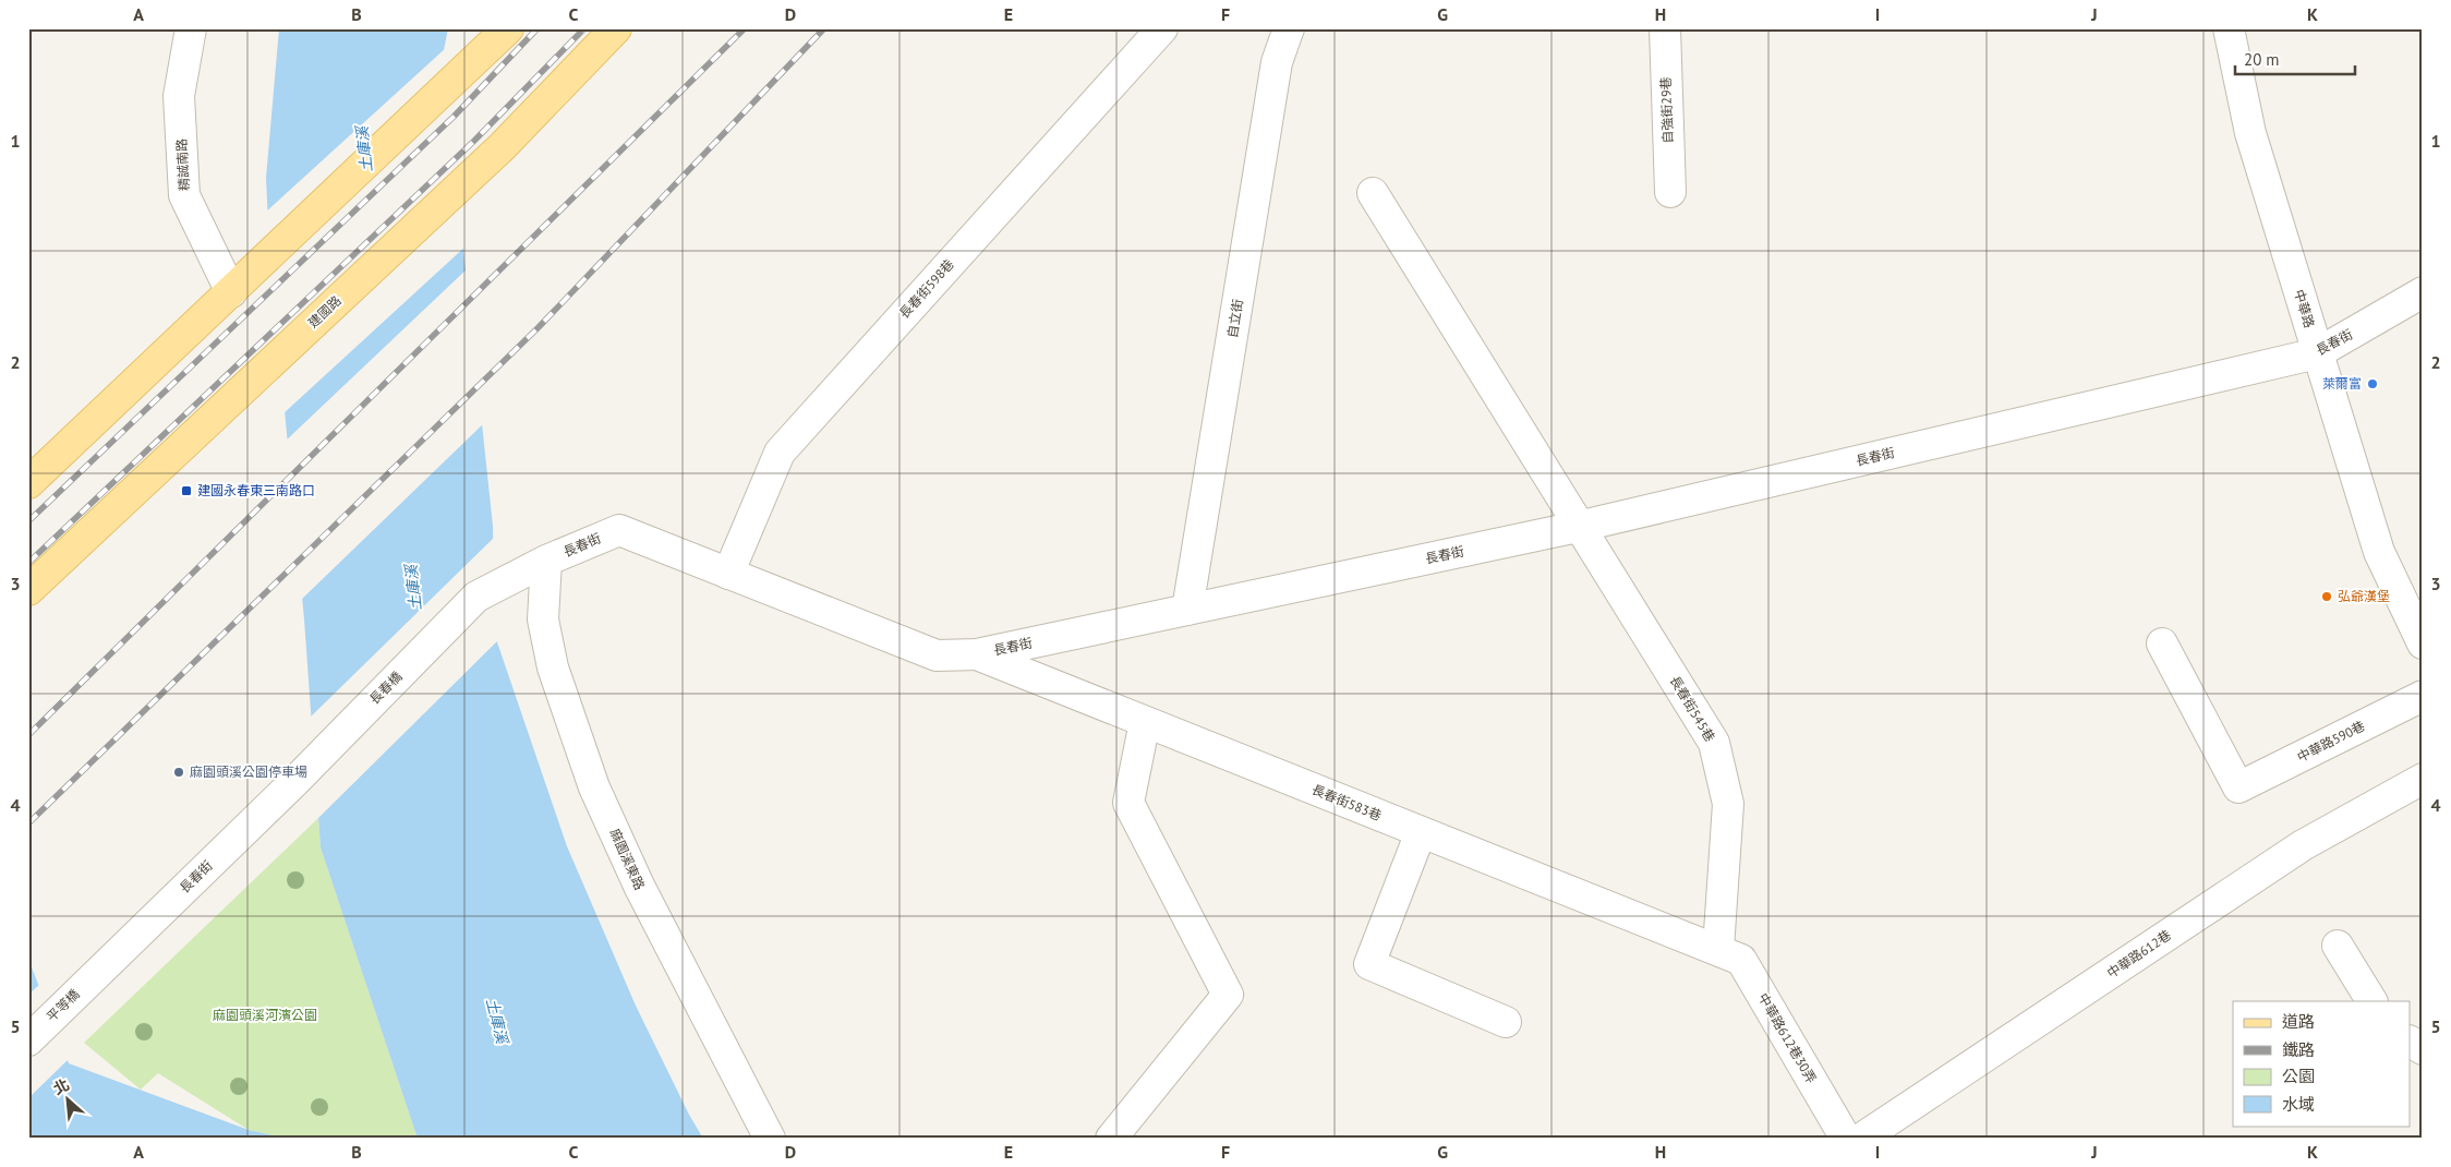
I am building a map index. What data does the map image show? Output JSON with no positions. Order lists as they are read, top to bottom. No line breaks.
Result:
{"streets":{"main road":["建國路"],"street":["自強街29巷","精誠南路","長春街598巷","中華路","自立街","長春街","長春橋","長春街545巷","中華路590巷","長春街583巷","麻園溪東路","中華路612巷","平等橋","中華路612巷30弄"]},"crossings":[["長春街598巷","長春街"],["中華路","長春街"],["自立街","長春街"],["長春街","長春橋"],["長春街","長春街545巷"],["長春街","長春街583巷"],["長春街","麻園溪東路"],["長春街","平等橋"],["長春街545巷","長春街583巷"],["長春街545巷","中華路612巷30弄"],["長春街583巷","中華路612巷30弄"]],"water":["土庫溪"],"parks":["麻園頭溪河濱公園"],"places":{"other":["萊爾富","弘爺漢堡","麻園頭溪公園停車場"],"transit":["建國永春東三南路口"]},"legend":["道路","鐵路","公園","水域"],"scale_bar":"20 m","north":"top left","grid":{"columns":["A","B","C","D","E","F","G","H","I","J","K"],"rows":["1","2","3","4","5"]}}
